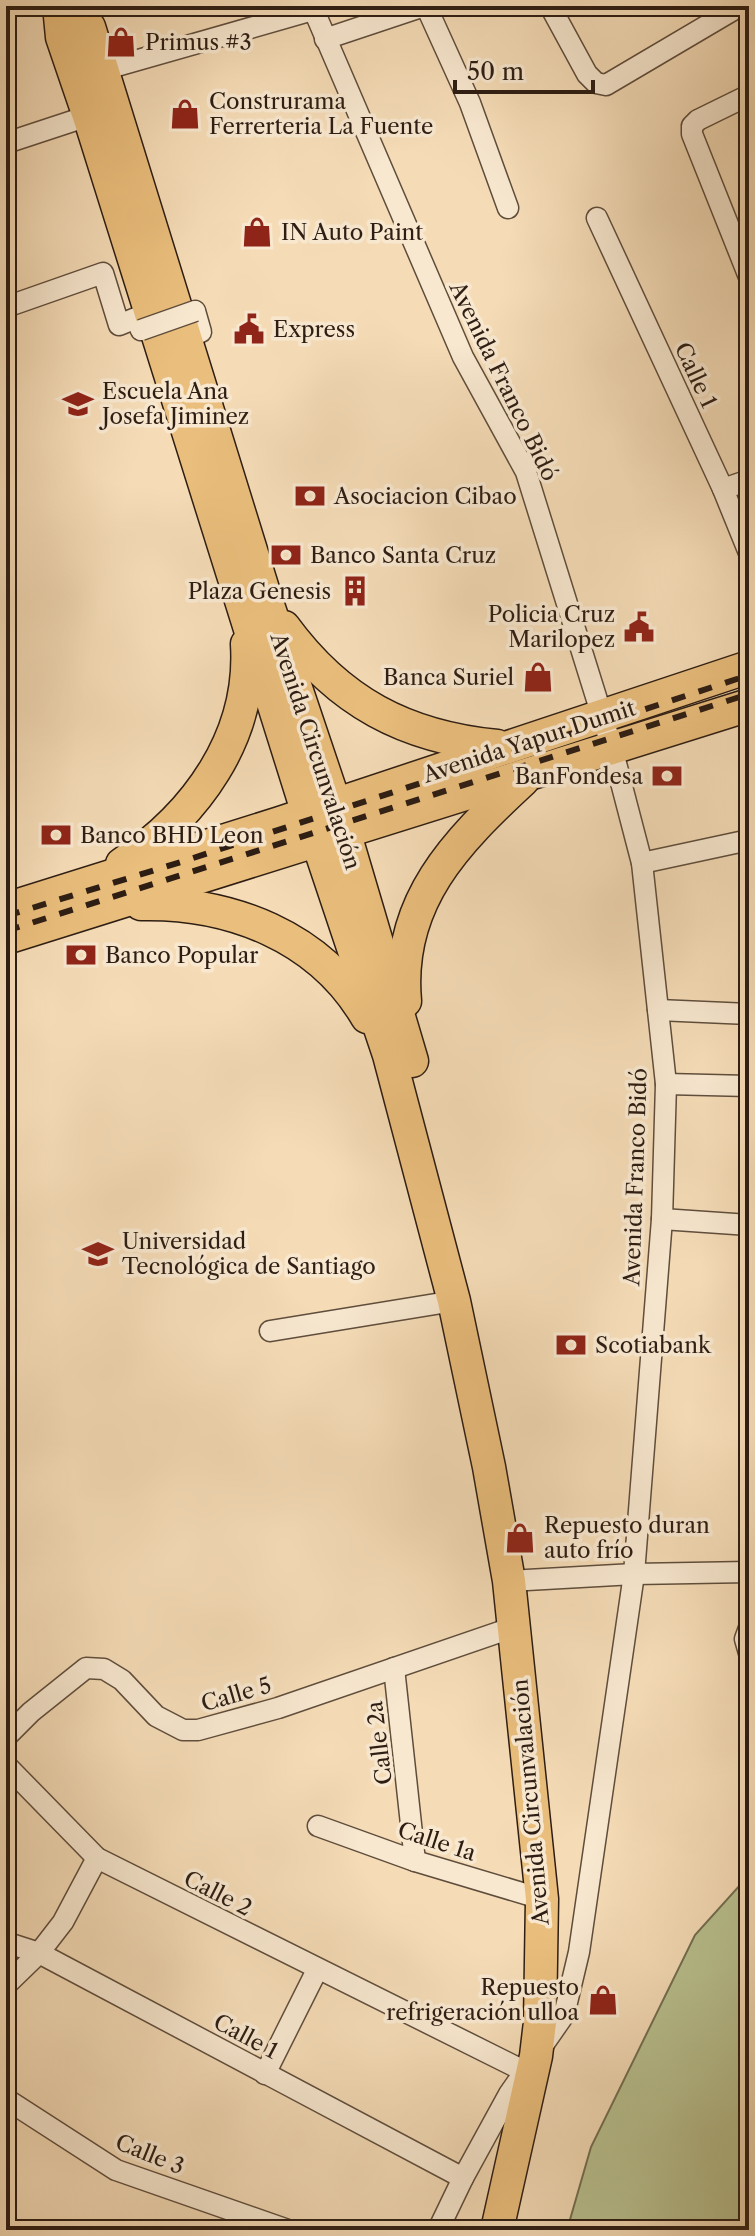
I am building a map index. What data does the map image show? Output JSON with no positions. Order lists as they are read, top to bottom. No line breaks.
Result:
{"streets":{"main road":["Avenida Yapur Dumit","Avenida Circunvalación"],"street":["Calle 1","Avenida Franco Bidó","Calle 5","Calle 2a","Calle 1a","Calle 2","Calle 3"]},"crossings":[["Calle 1","Avenida Franco Bidó"],["Avenida Franco Bidó","Avenida Yapur Dumit"],["Avenida Franco Bidó","Avenida Circunvalación"],["Avenida Franco Bidó","Calle 2"],["Avenida Yapur Dumit","Avenida Circunvalación"],["Avenida Circunvalación","Calle 5"],["Avenida Circunvalación","Calle 1a"],["Avenida Circunvalación","Calle 2"],["Calle 5","Calle 2a"],["Calle 2a","Calle 1a"]],"places":{"shop":["Primus #3","Construrama Ferrerteria La Fuente","IN Auto Paint","Banca Suriel","Repuesto duran auto frío","Repuesto refrigeración ulloa"],"public building":["Express","Policia Cruz Marilopez"],"school or university":["Escuela Ana Josefa Jiminez","Universidad Tecnológica de Santiago"],"bank":["Asociacion Cibao","Banco Santa Cruz","BanFondesa","Banco BHD Leon","Banco Popular","Scotiabank"],"building":["Plaza Genesis"]},"scale_bar":"50 m"}
